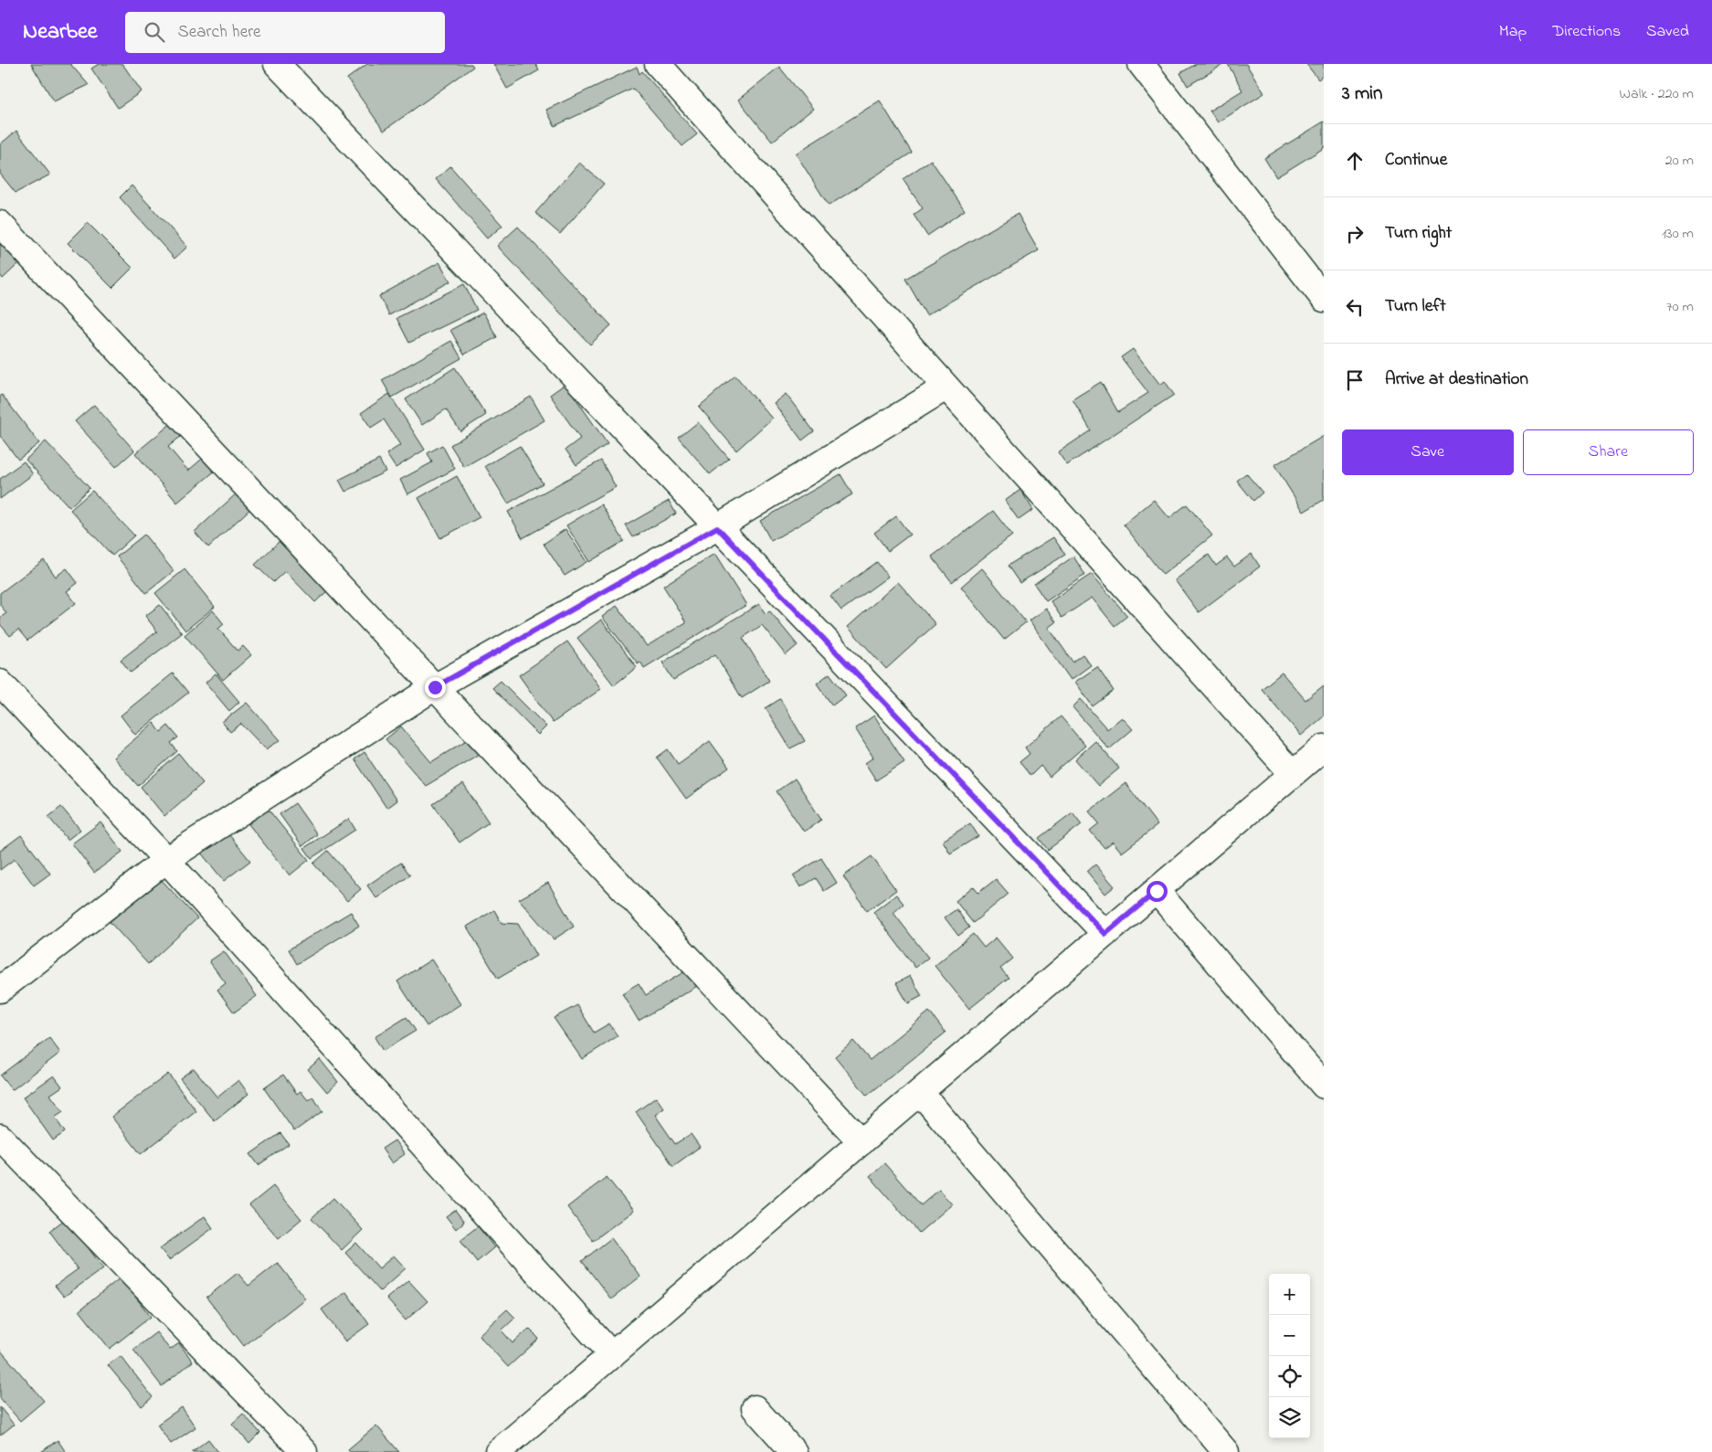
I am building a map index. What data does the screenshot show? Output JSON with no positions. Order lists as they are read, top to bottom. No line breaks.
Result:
{"page":{"header":"Nearbee","search":"Search here","nav":["Map","Directions","Saved"],"heading":["3 min","Walk · 220 m"],"list":[["Continue","20 m"],["Turn right","130 m"],["Turn left","70 m"],"Arrive at destination"],"buttons":["Save","Share"],"map_buttons":["+","−"]}}
